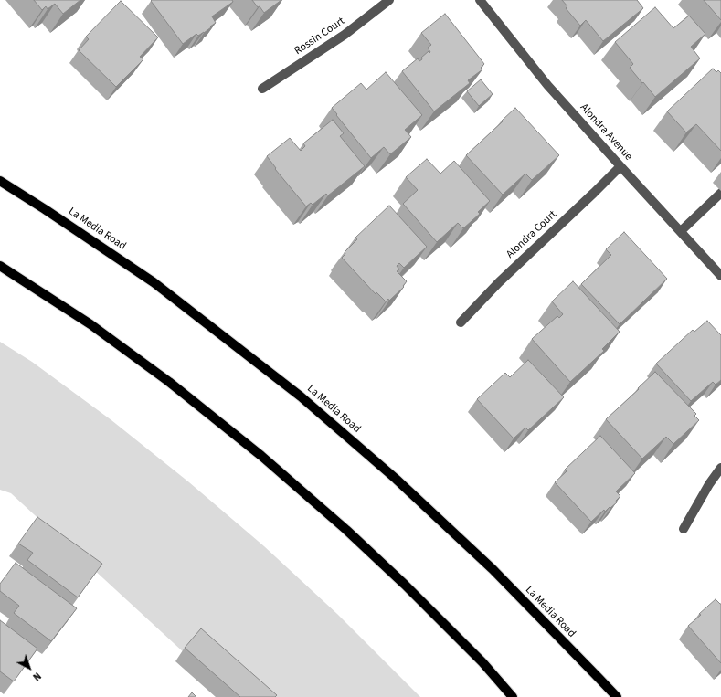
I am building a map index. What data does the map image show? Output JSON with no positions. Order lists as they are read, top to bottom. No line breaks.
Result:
{"streets":{"main road":["La Media Road"],"street":["Rossin Court","Alondra Avenue","Alondra Court"]},"crossings":[["Alondra Avenue","Alondra Court"]],"north":"bottom right"}
